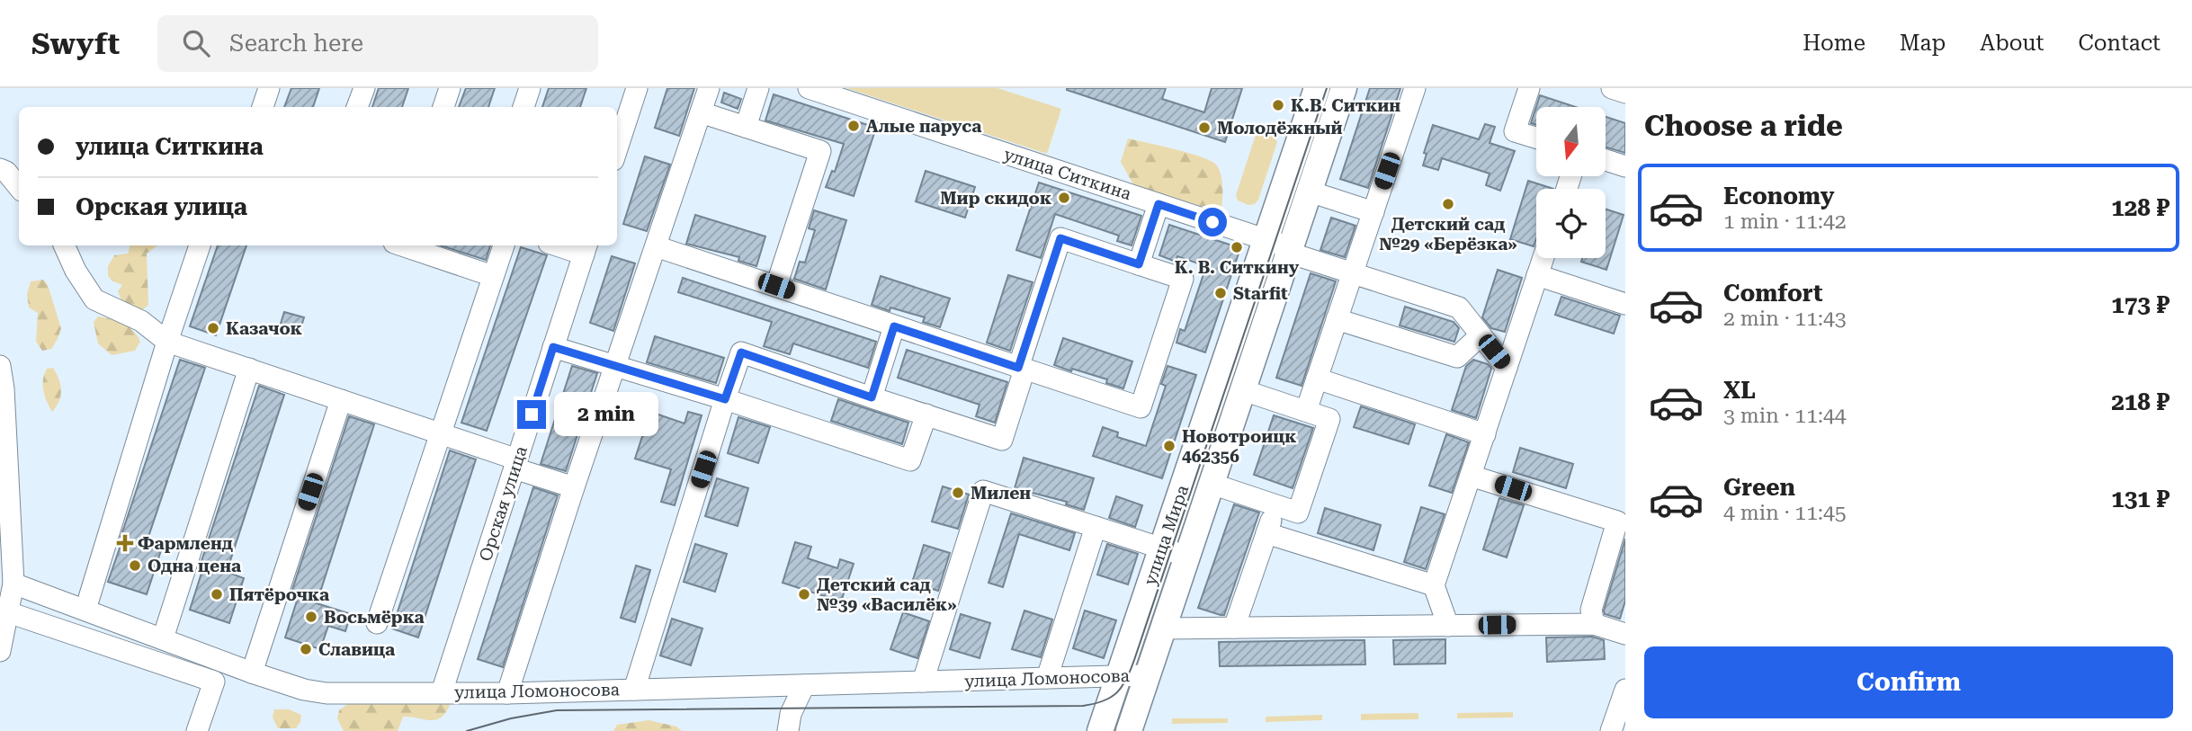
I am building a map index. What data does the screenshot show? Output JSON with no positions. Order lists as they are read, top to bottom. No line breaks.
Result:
{"streets":{"main road":["улица Мира"],"street":["улица Ситкина","Орская улица","улица Ломоносова"]},"crossings":[["улица Ситкина","улица Мира"],["Орская улица","улица Ломоносова"],["улица Мира","улица Ломоносова"]],"places":{"other":["К.В. Ситкин","Алые паруса","Молодёжный","Мир скидок","Детский сад №29 «Берёзка»","К. В. Ситкину","Starfit","Казачок","Новотроицк 462356","Милен","Одна цена","Пятёрочка","Детский сад №39 «Василёк»","Восьмёрка","Славица"],"health":["Фармленд"]},"north":"bottom","page":{"header":"Swyft","search":"Search here","nav":["Home","Map","About","Contact"],"heading":"Choose a ride","banner":["улица Ситкина","Орская улица"],"list":[{"name":"Economy","note":"1 min · 11:42","value":"128 ₽"},{"name":"Comfort","note":"2 min · 11:43","value":"173 ₽"},{"name":"XL","note":"3 min · 11:44","value":"218 ₽"},{"name":"Green","note":"4 min · 11:45","value":"131 ₽"}],"bubble":"2 min","buttons":"Confirm"}}
